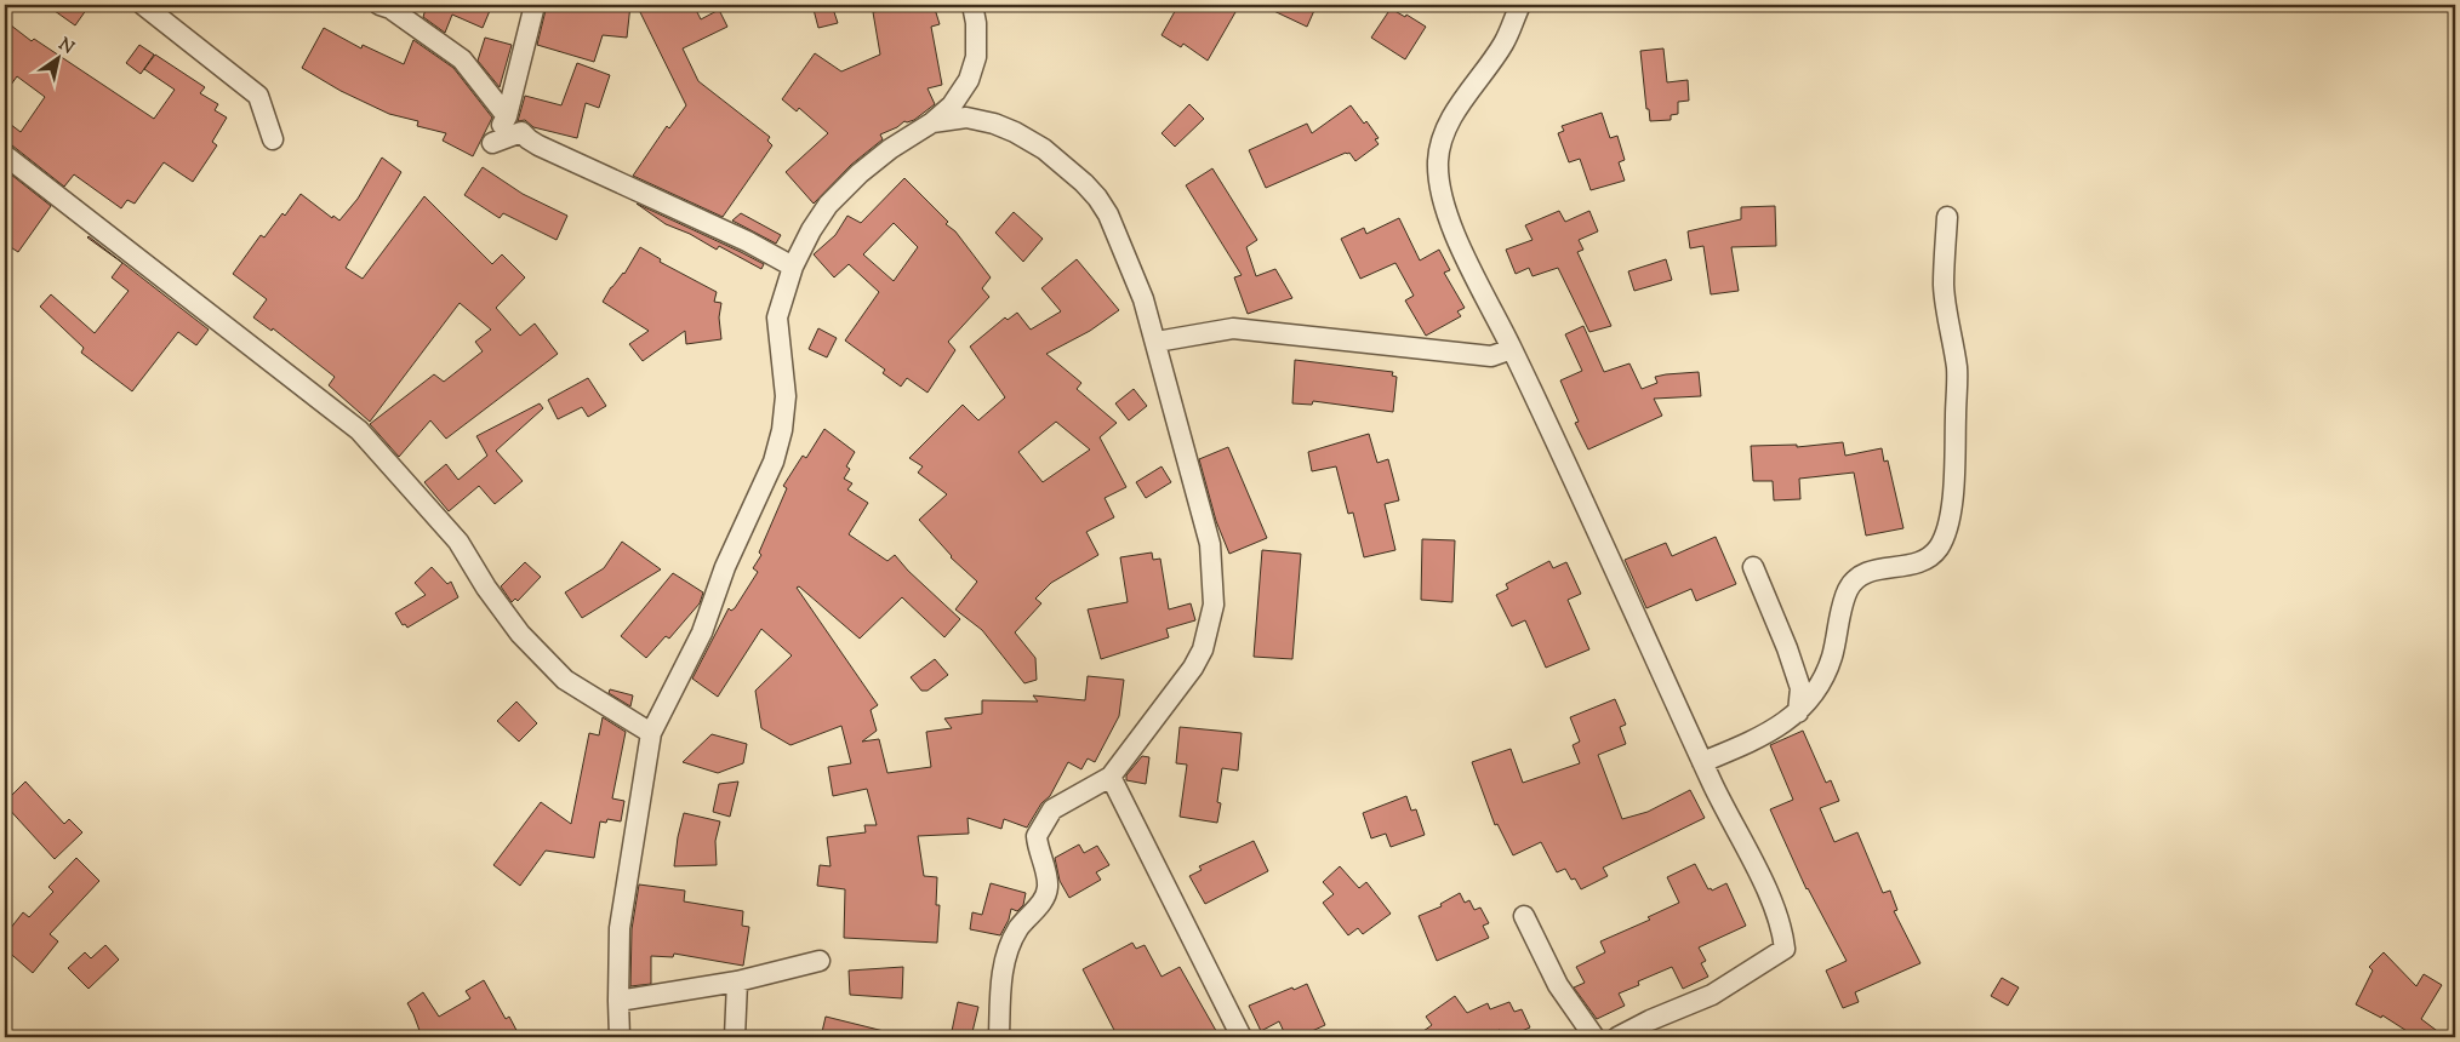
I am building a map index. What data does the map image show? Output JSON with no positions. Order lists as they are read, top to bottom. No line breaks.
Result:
{"north":"top right"}
